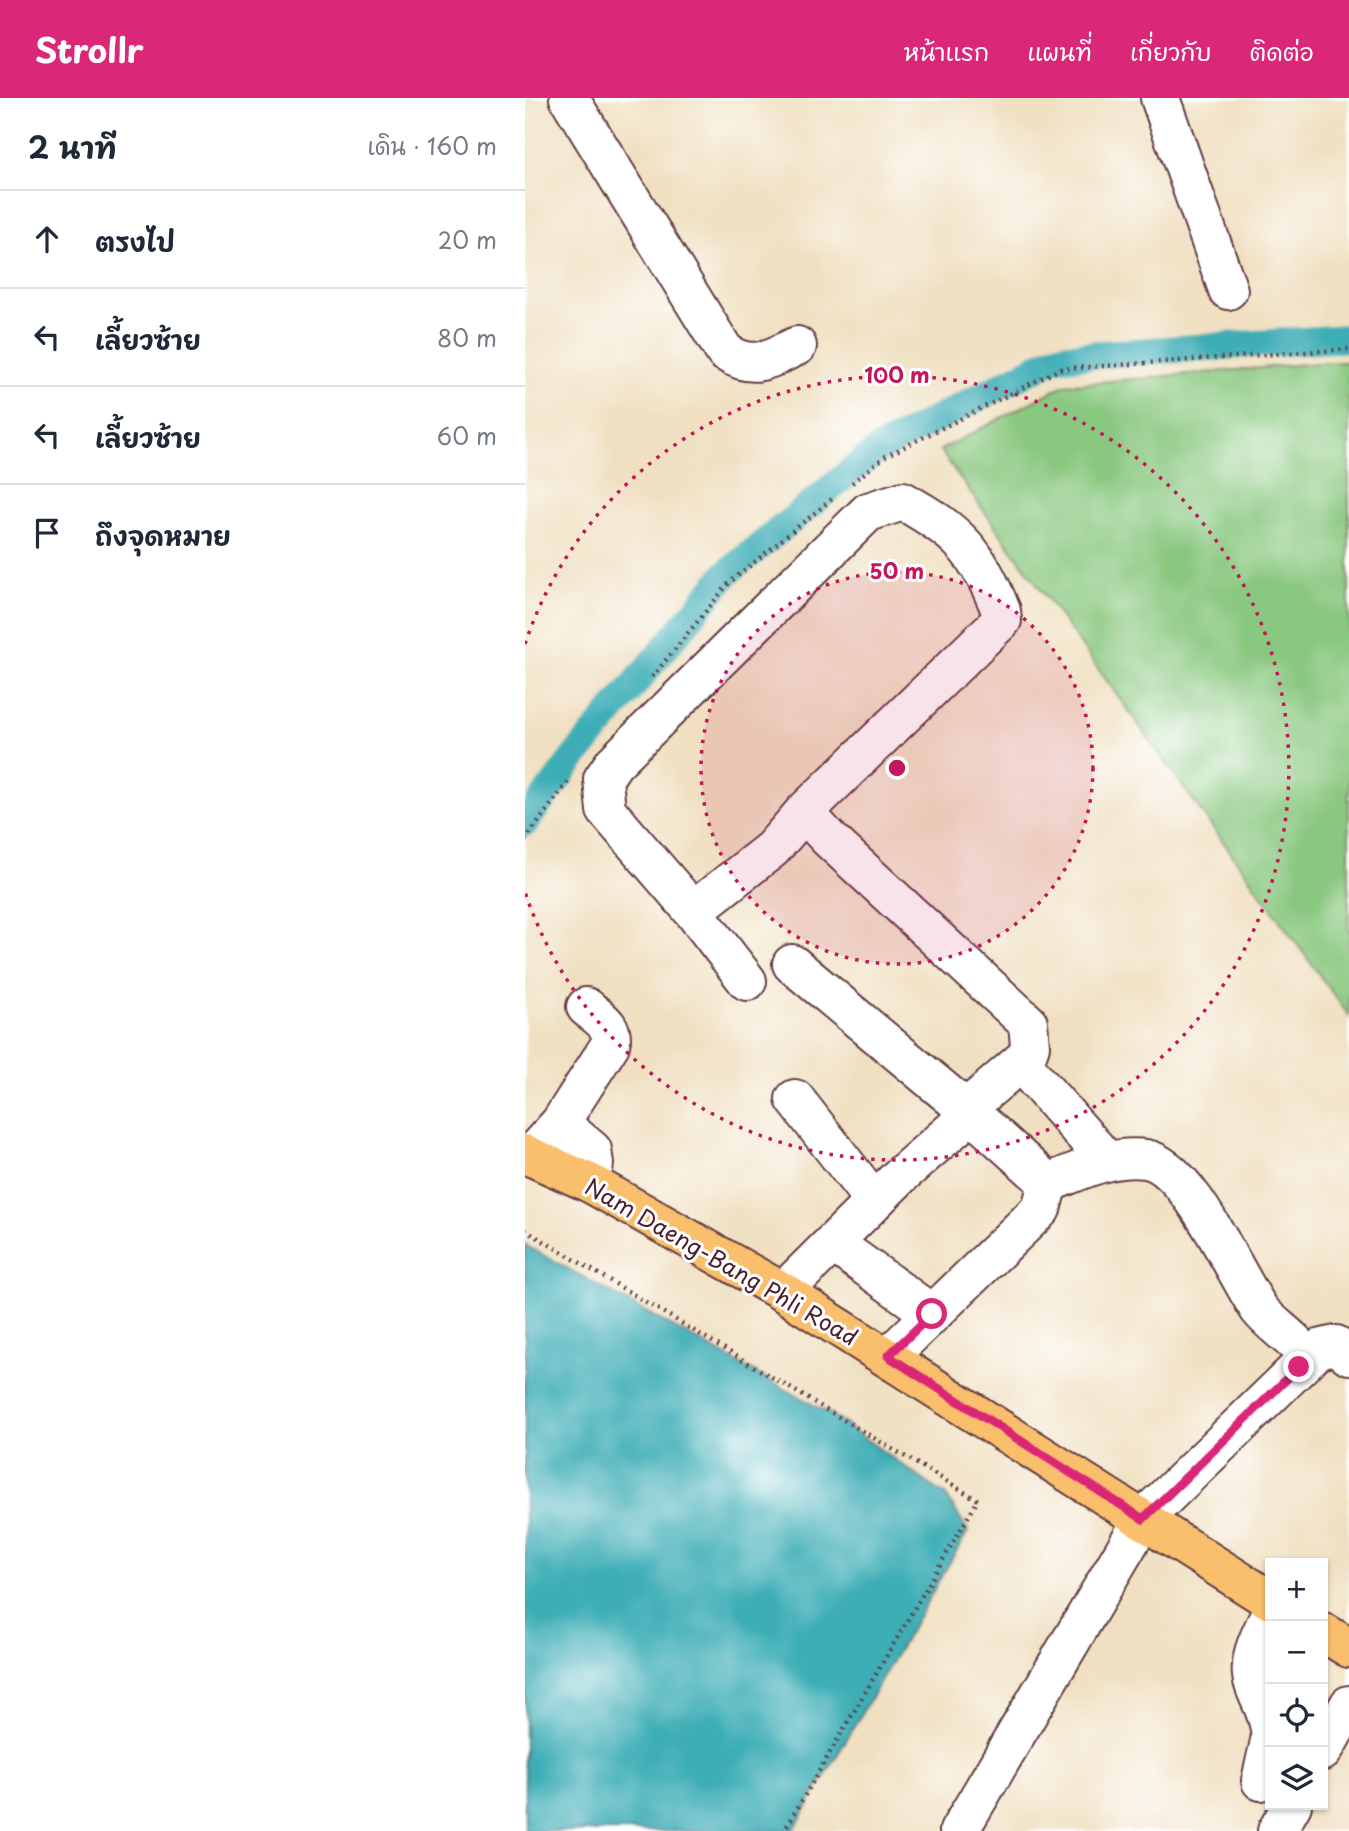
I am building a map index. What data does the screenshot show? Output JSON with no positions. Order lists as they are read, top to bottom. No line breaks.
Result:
{"streets":{"main road":["Nam Daeng-Bang Phli Road"]},"page":{"header":"Strollr","nav":["หน้าแรก","แผนที่","เกี่ยวกับ","ติดต่อ"],"heading":["2 นาที","เดิน · 160 m"],"list":[["ตรงไป","20 m"],["เลี้ยวซ้าย","80 m"],["เลี้ยวซ้าย","60 m"],"ถึงจุดหมาย"],"map_buttons":["+","−"]},"rings":["100 m","50 m"]}
